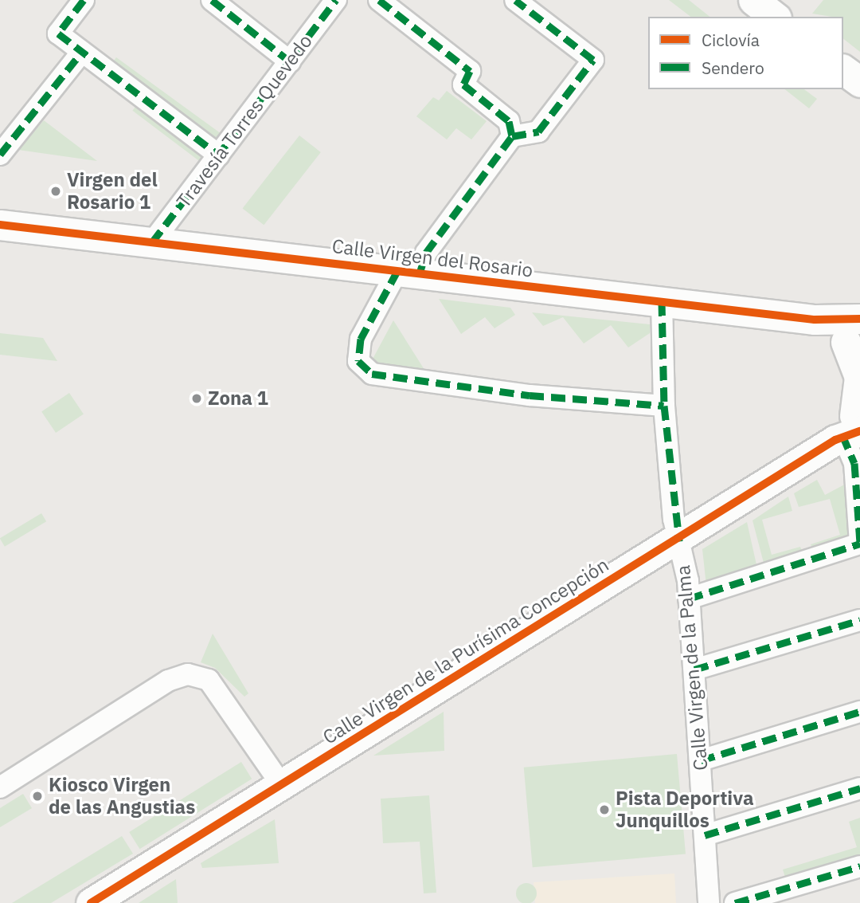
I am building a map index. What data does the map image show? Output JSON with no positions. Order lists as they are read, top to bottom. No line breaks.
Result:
{"streets":{"street":["Travesía Torres Quevedo","Calle Virgen del Rosario","Calle Virgen de la Purísima Concepción","Calle Virgen de la Palma"]},"crossings":[["Travesía Torres Quevedo","Calle Virgen del Rosario"],["Calle Virgen del Rosario","Calle Virgen de la Palma"],["Calle Virgen de la Purísima Concepción","Calle Virgen de la Palma"]],"places":["Virgen del Rosario 1","Zona 1","Kiosco Virgen de las Angustias","Pista Deportiva Junquillos"],"legend":["Ciclovía","Sendero"]}
